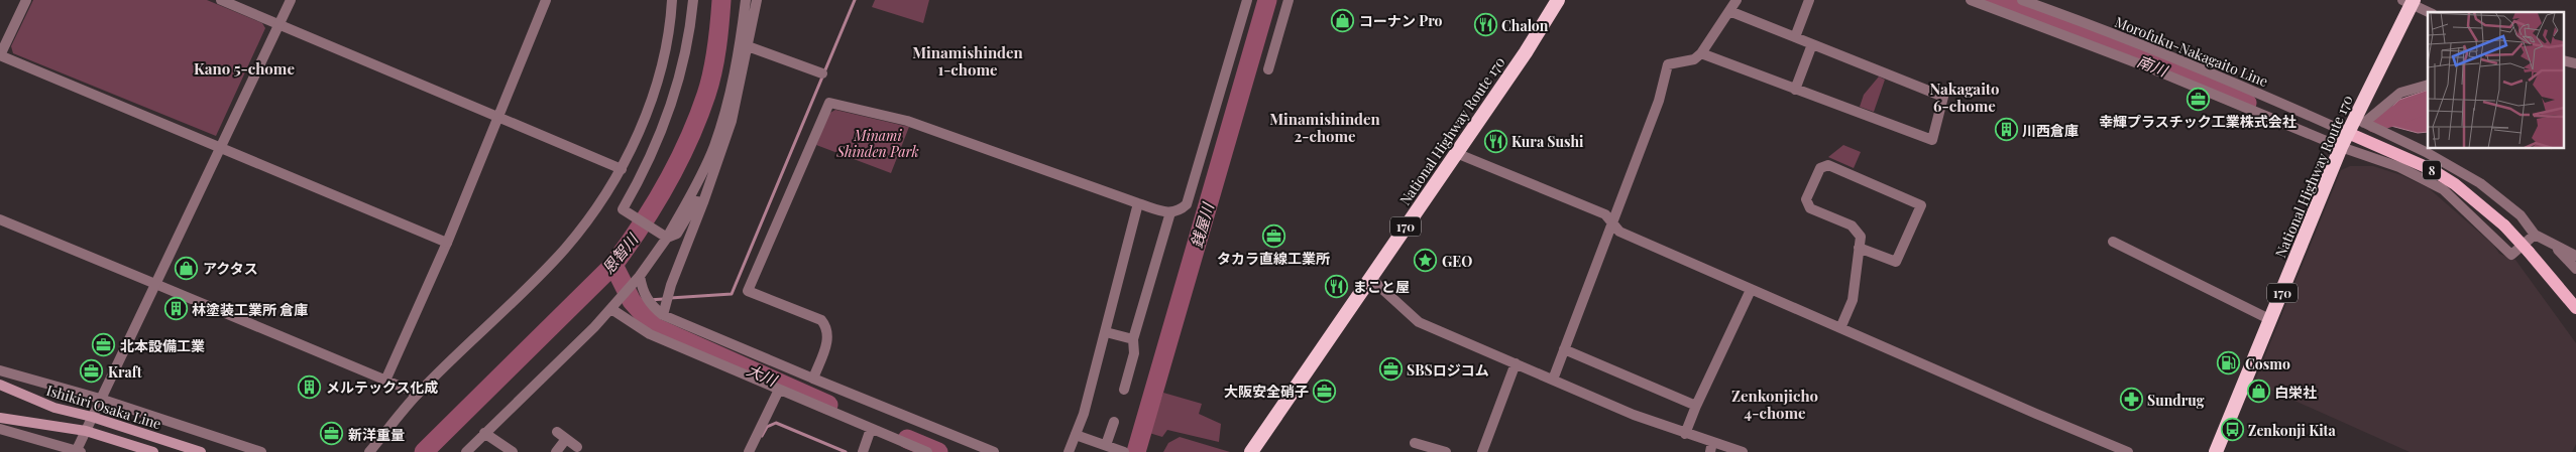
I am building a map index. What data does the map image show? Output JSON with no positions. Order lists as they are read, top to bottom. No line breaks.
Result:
{"streets":{"highway":["National Highway Route 170","170"],"main road":["8","Ishikiri Osaka Line"],"street":["Morofuku-Nakagaito Line"]},"crossings":[["Morofuku-Nakagaito Line","National Highway Route 170"],["Morofuku-Nakagaito Line","8"],["National Highway Route 170","8"]],"districts":["Minamishinden 1-chome","Kano 5-chome","Nakagaito 6-chome","Minamishinden 2-chome","Zenkonjicho 4-chome"],"water":["南川","銭屋川","恩智川","大川"],"parks":["Minami Shinden Park"],"places":{"shop":["コーナン Pro","アクタス","白栄社"],"restaurant":["Chalon","Kura Sushi","まこと屋"],"office":["幸輝プラスチック工業株式会社","タカラ直線工業所","北本設備工業","SBSロジコム","Kraft","大阪安全硝子","新洋重量"],"building":["川西倉庫","林塗装工業所 倉庫","メルテックス化成"],"place":["GEO"],"fuel station":["Cosmo"],"pharmacy":["Sundrug"],"bus stop":["Zenkonji Kita"]}}
